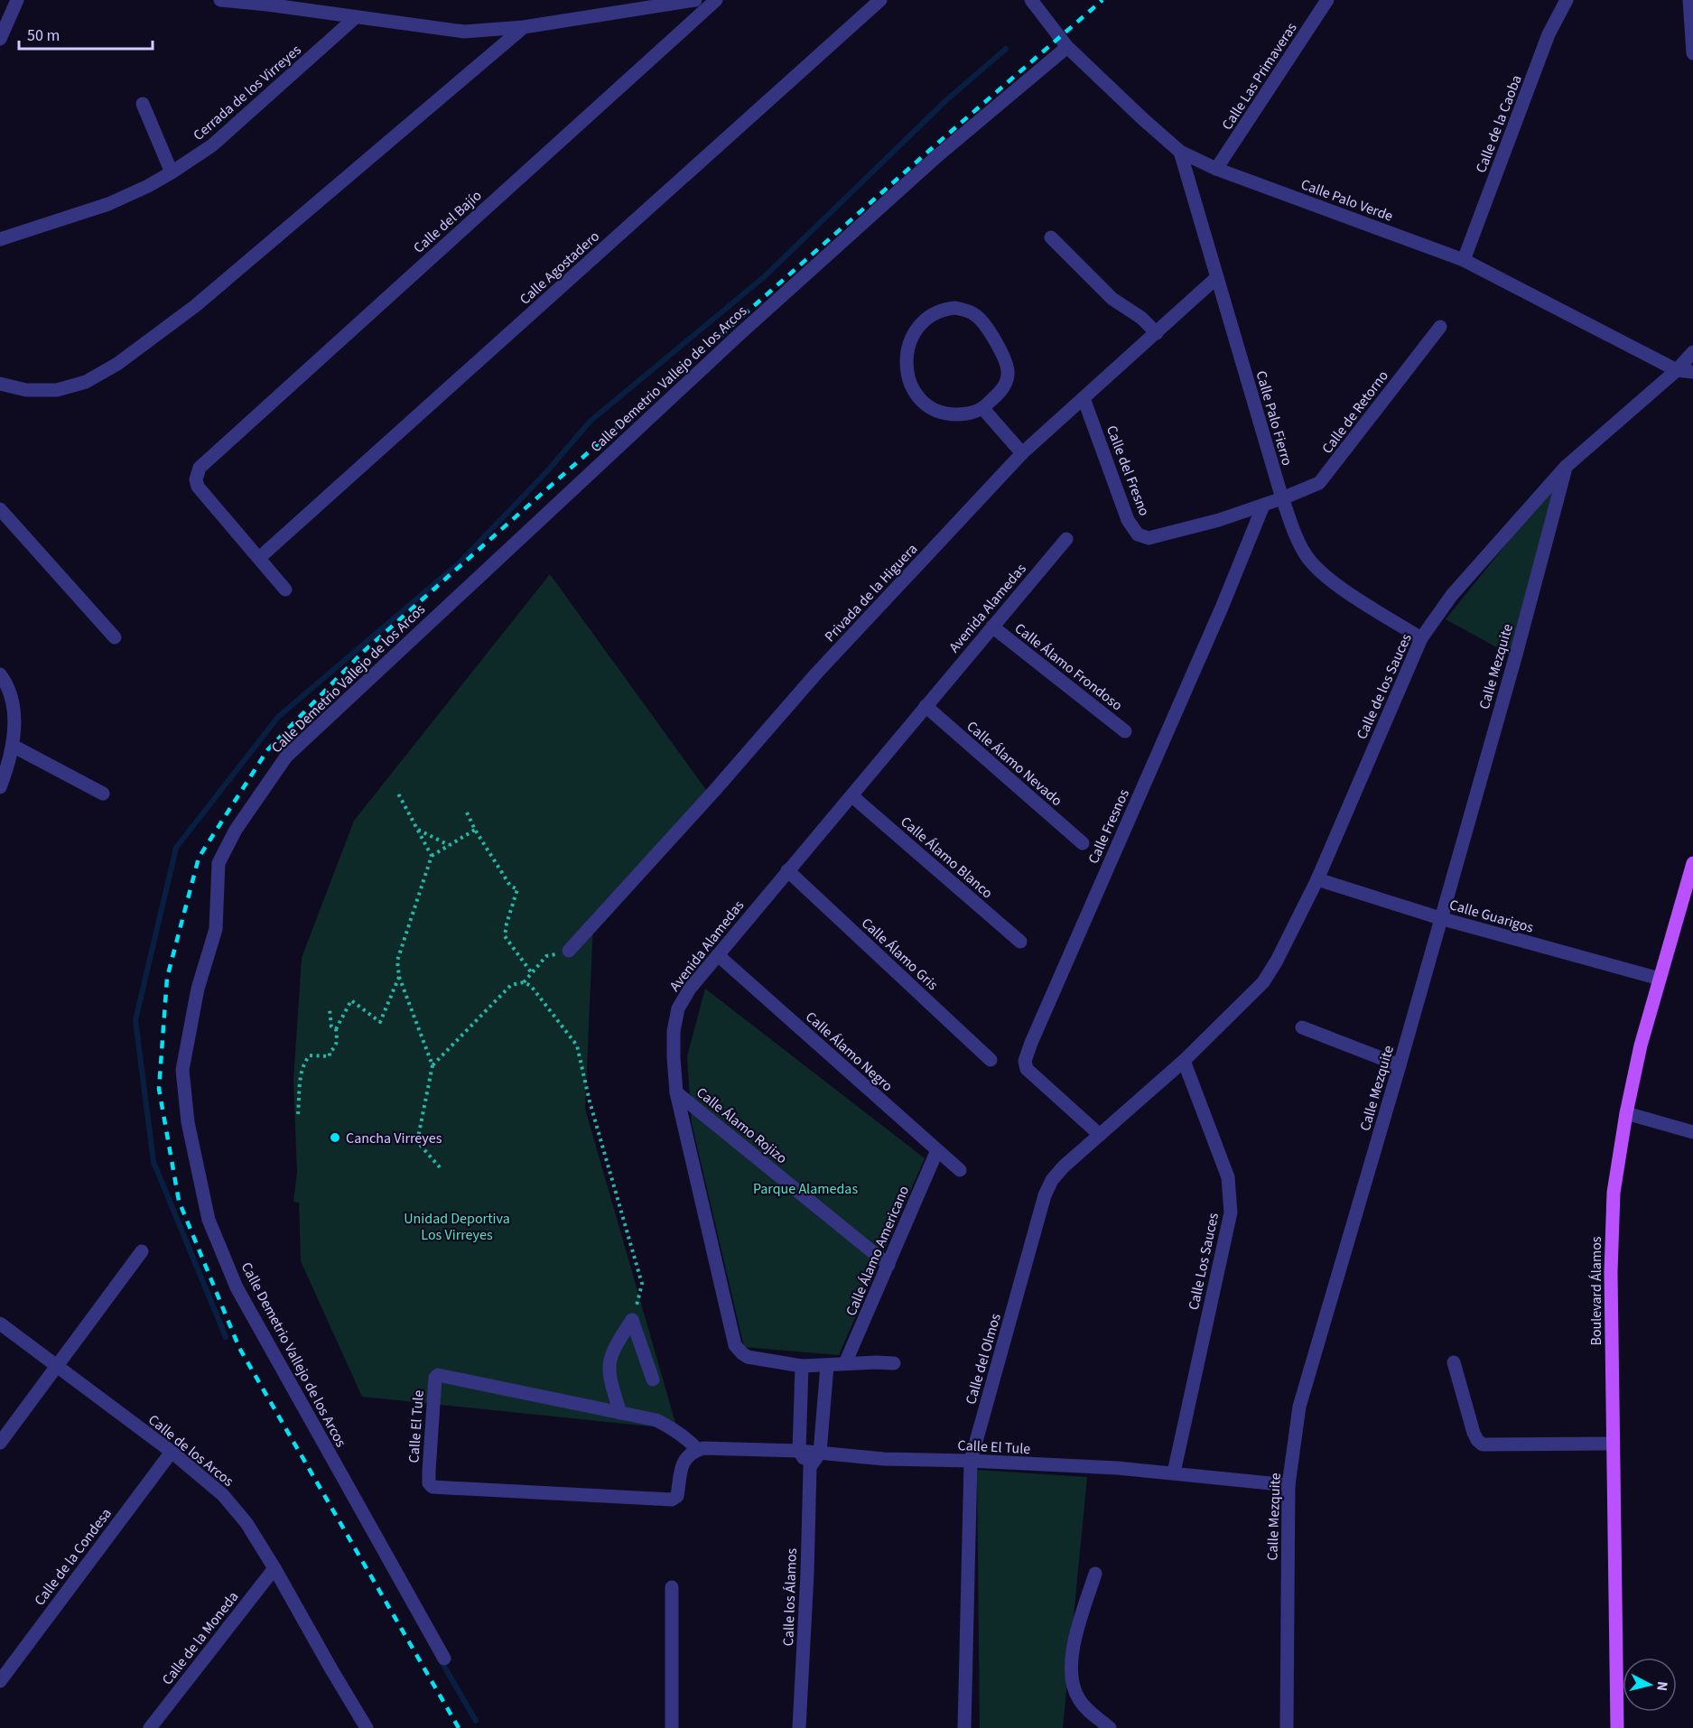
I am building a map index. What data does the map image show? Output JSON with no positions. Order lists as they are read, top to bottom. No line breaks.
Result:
{"streets":{"main road":["Boulevard Álamos"],"street":["Calle Las Primaveras","Cerrada de los Virreyes","Calle de la Caoba","Calle Palo Verde","Calle del Bajío","Calle Agostadero","Calle Demetrio Vallejo de los Arcos","Calle de Retorno","Calle Palo Fierro","Calle del Fresno","Privada de la Higuera","Avenida Alamedas","Calle Álamo Frondoso","Calle Mezquite","Calle de los Sauces","Calle Álamo Nevado","Calle Fresnos","Calle Álamo Blanco","Calle Guarigos","Calle Álamo Gris","Calle Álamo Negro","Calle Álamo Rojizo","Calle Álamo Americano","Calle Los Sauces","Calle del Olmos","Calle El Tule","Calle de los Arcos","Calle de la Condesa","Calle los Álamos","Calle de la Moneda"]},"crossings":[["Calle Las Primaveras","Calle Palo Verde"],["Calle de la Caoba","Calle Palo Verde"],["Calle Palo Verde","Calle Demetrio Vallejo de los Arcos"],["Calle Palo Verde","Calle Palo Fierro"],["Calle Palo Verde","Calle de los Sauces"],["Calle del Bajío","Calle Agostadero"],["Calle de Retorno","Calle Palo Fierro"],["Calle de Retorno","Calle del Fresno"],["Calle Palo Fierro","Calle del Fresno"],["Calle Palo Fierro","Privada de la Higuera"],["Calle Palo Fierro","Calle de los Sauces"],["Calle del Fresno","Privada de la Higuera"],["Calle del Fresno","Calle Fresnos"],["Avenida Alamedas","Calle Álamo Frondoso"],["Avenida Alamedas","Calle Álamo Nevado"],["Avenida Alamedas","Calle Álamo Blanco"],["Avenida Alamedas","Calle Álamo Gris"],["Avenida Alamedas","Calle Álamo Negro"],["Avenida Alamedas","Calle Álamo Rojizo"],["Avenida Alamedas","Calle Álamo Americano"],["Calle Mezquite","Calle de los Sauces"],["Calle Mezquite","Calle Guarigos"],["Calle Mezquite","Calle El Tule"],["Calle de los Sauces","Calle Guarigos"],["Calle de los Sauces","Calle Los Sauces"],["Calle de los Sauces","Calle del Olmos"],["Calle Fresnos","Calle del Olmos"],["Calle Guarigos","Boulevard Álamos"],["Calle Álamo Negro","Calle Álamo Americano"],["Calle Álamo Rojizo","Calle Álamo Americano"],["Calle Los Sauces","Calle del Olmos"],["Calle Los Sauces","Calle El Tule"],["Calle del Olmos","Calle El Tule"],["Calle de los Arcos","Calle de la Condesa"],["Calle de los Arcos","Calle de la Moneda"]],"parks":["Parque Alamedas","Unidad Deportiva Los Virreyes"],"places":["Cancha Virreyes"],"scale_bar":"50 m","north":"right"}
